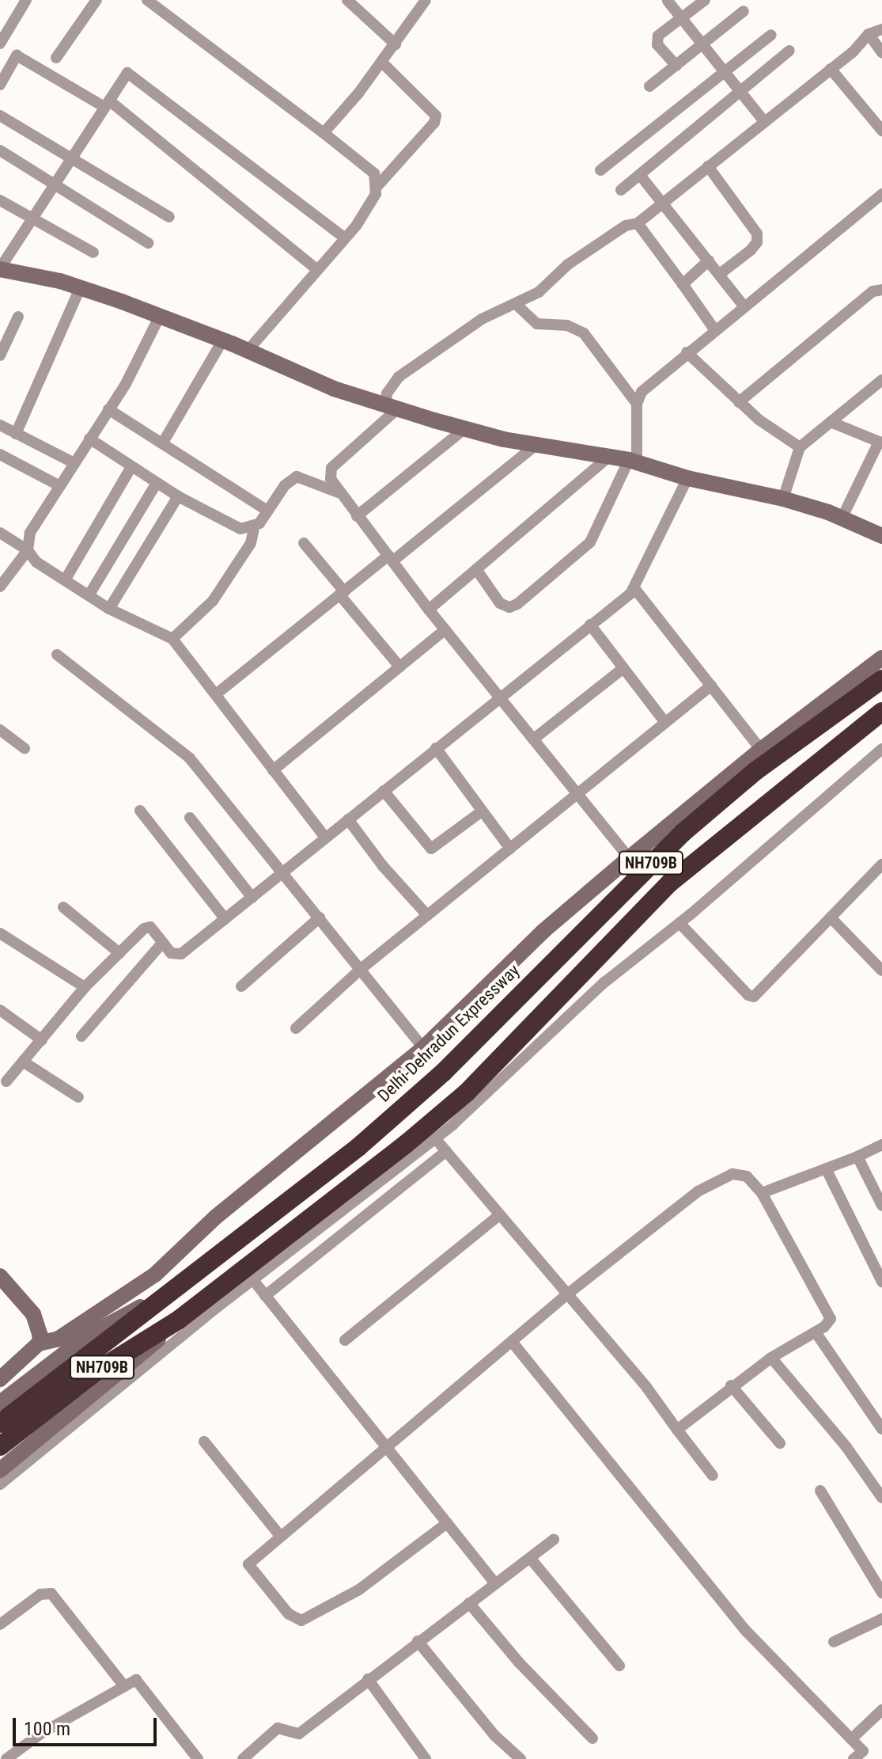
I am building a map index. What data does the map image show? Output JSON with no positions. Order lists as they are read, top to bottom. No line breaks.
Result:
{"streets":{"highway":["NH709B","Delhi-Dehradun Expressway"]},"scale_bar":"100 m"}
